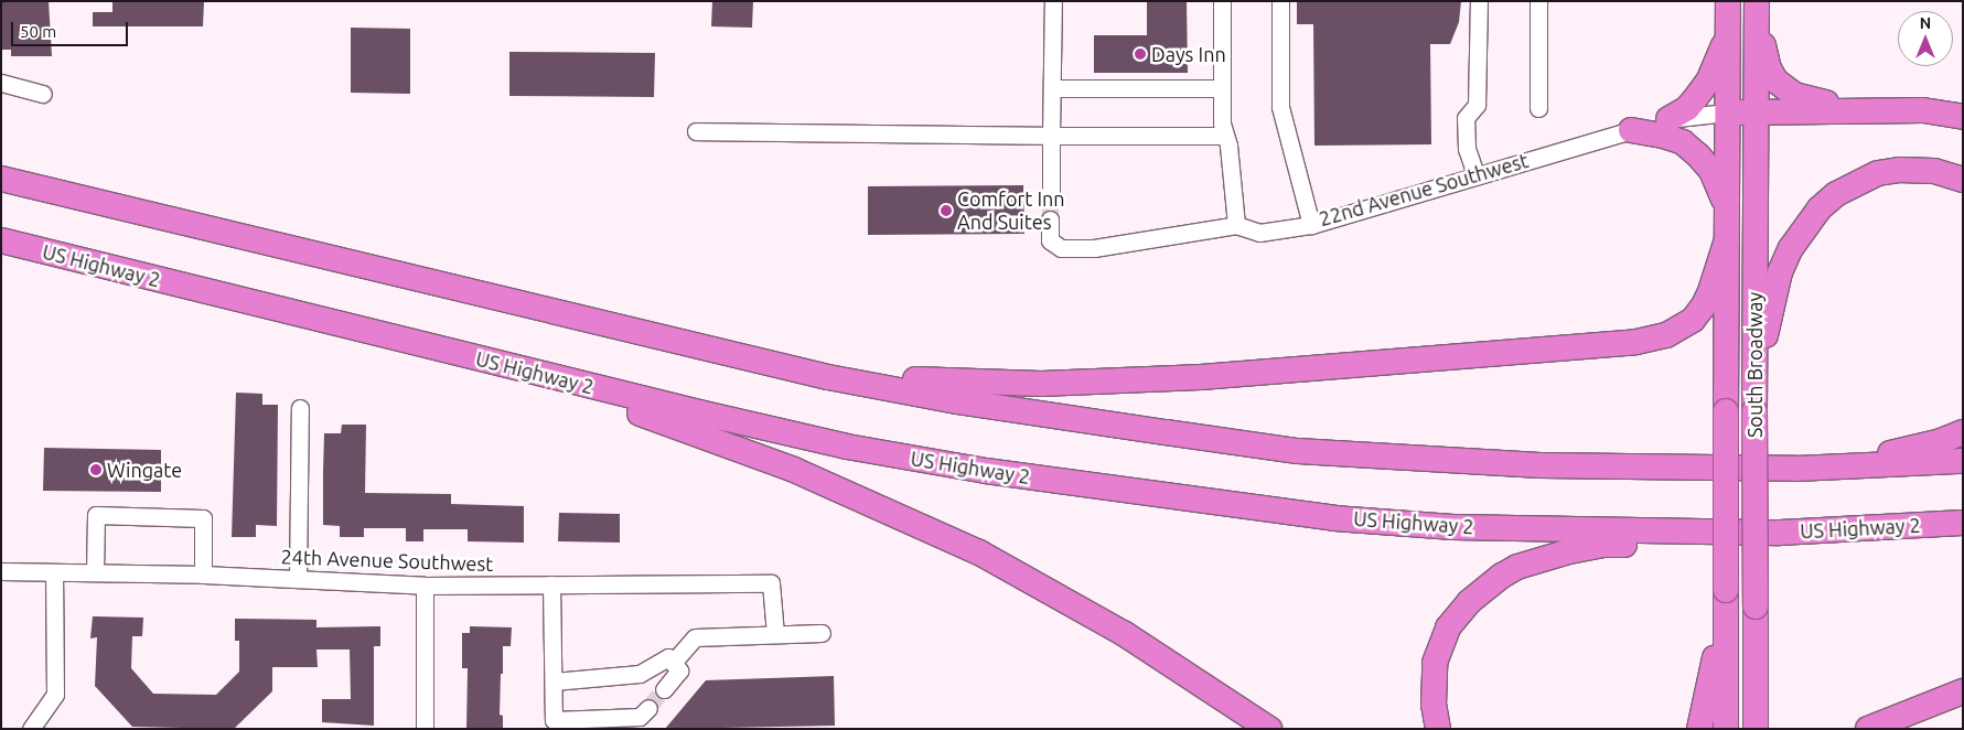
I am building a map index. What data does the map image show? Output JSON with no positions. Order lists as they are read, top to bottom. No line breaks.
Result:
{"streets":{"highway":["22nd Avenue Southwest","US Highway 2","South Broadway"],"street":["24th Avenue Southwest"]},"crossings":[["22nd Avenue Southwest","South Broadway"]],"places":["Days Inn","Comfort Inn And Suites","Wingate"],"scale_bar":"50 m","north":"top"}
